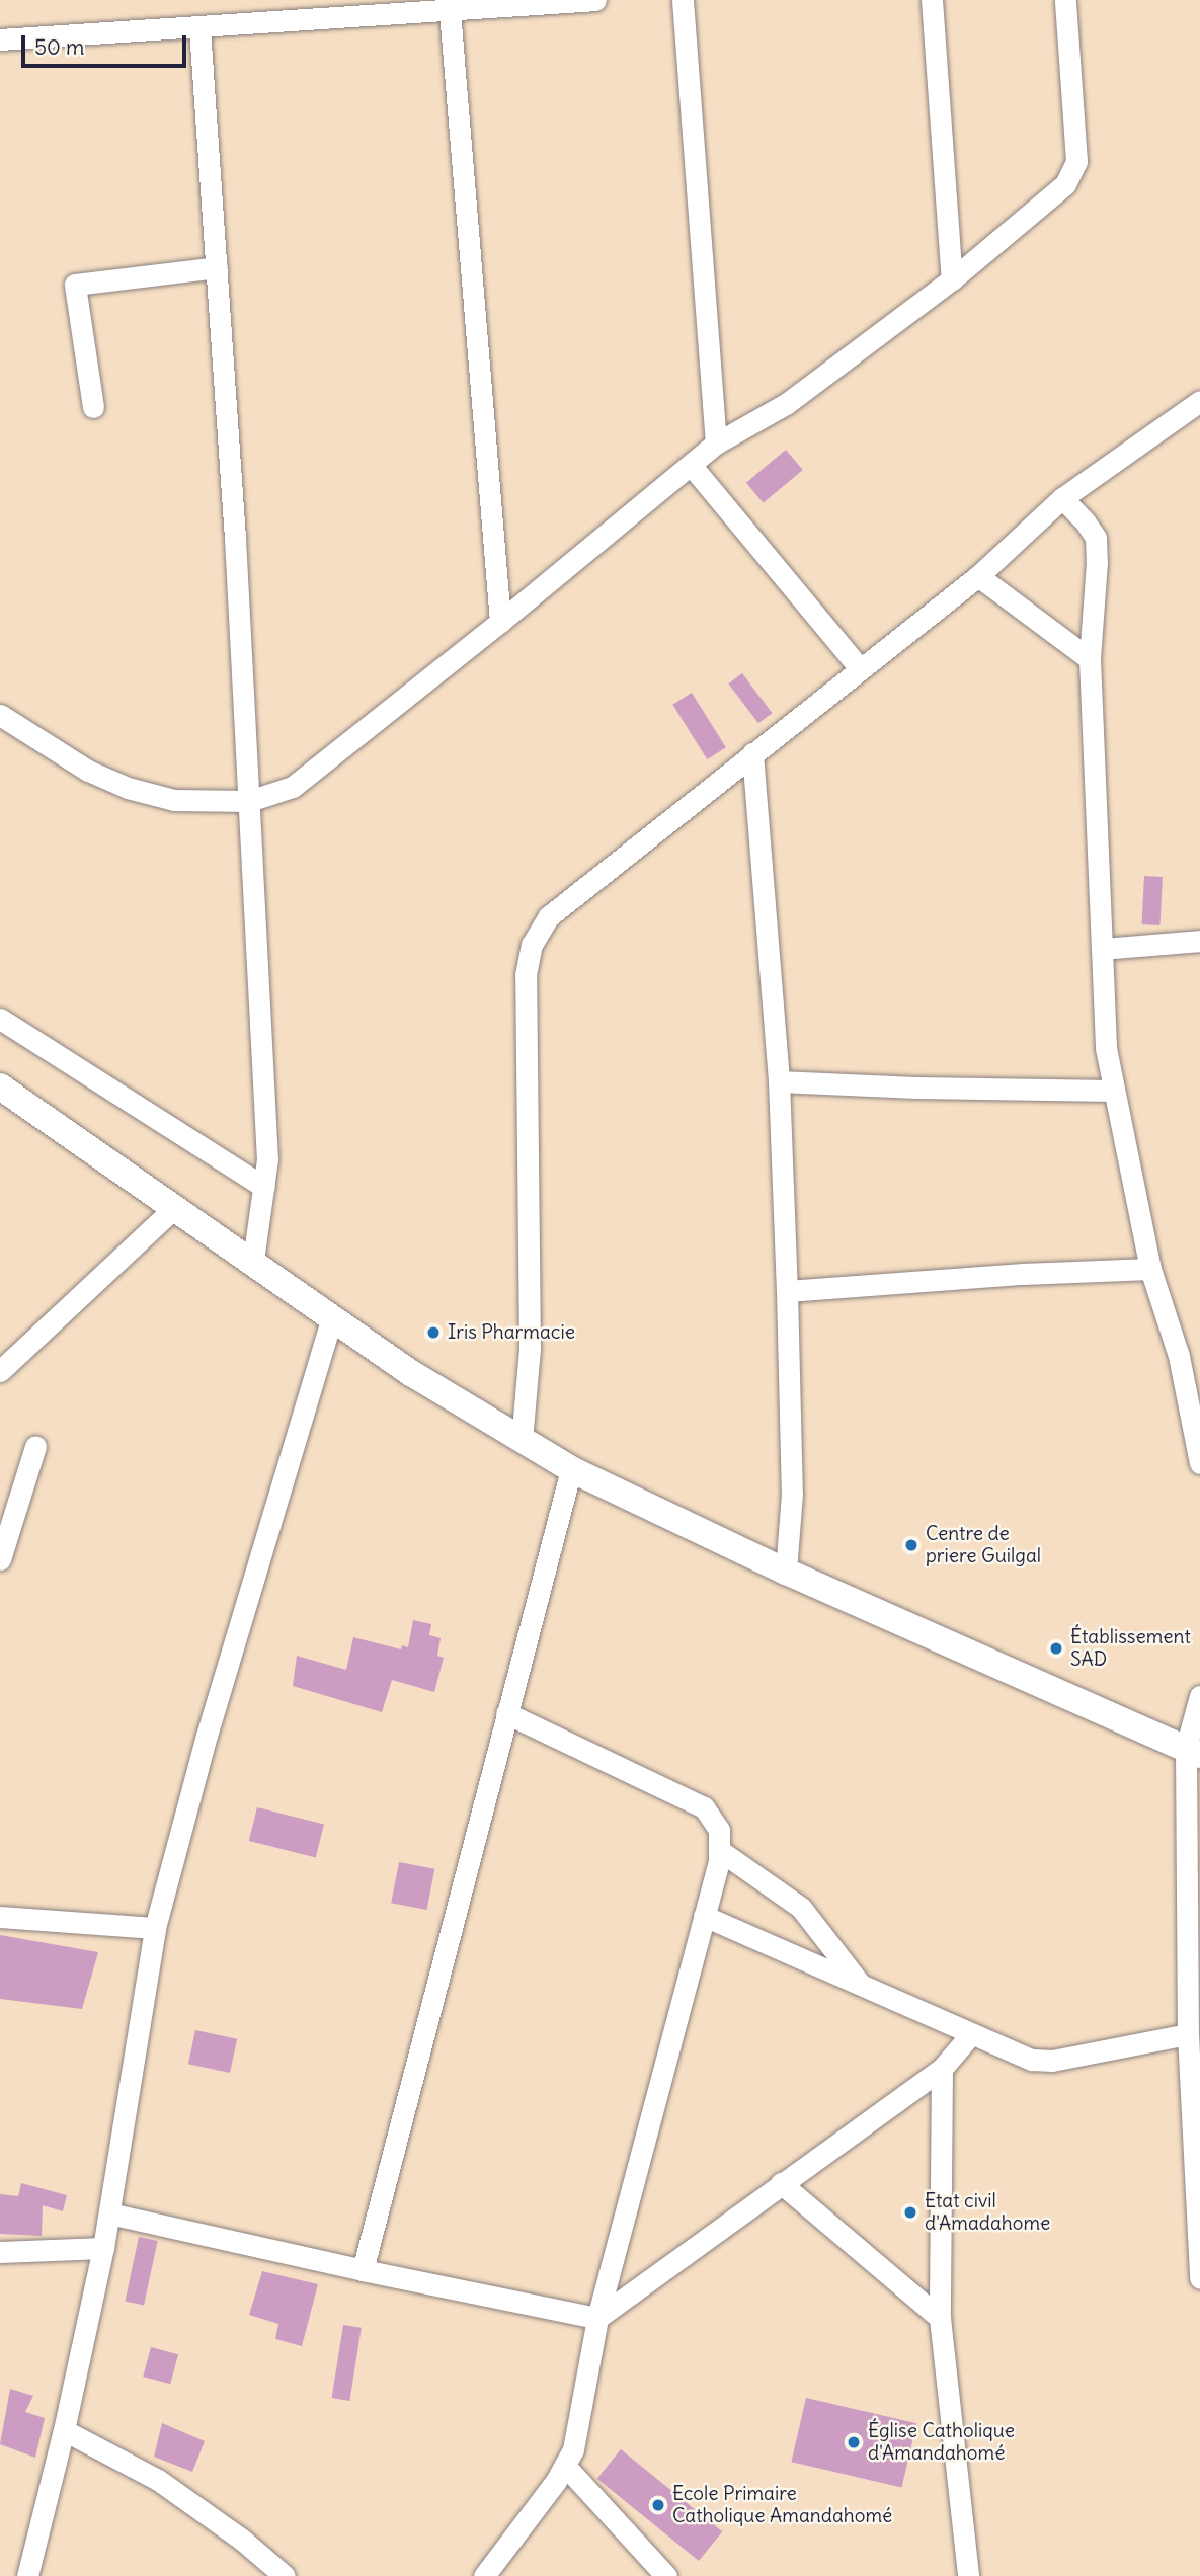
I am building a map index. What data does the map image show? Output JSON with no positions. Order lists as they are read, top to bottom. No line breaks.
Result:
{"places":["Iris Pharmacie","Centre de priere Guilgal","Établissement SAD","Etat civil d'Amadahome","Église Catholique d'Amandahomé","Ecole Primaire Catholique Amandahomé"],"scale_bar":"50 m"}
